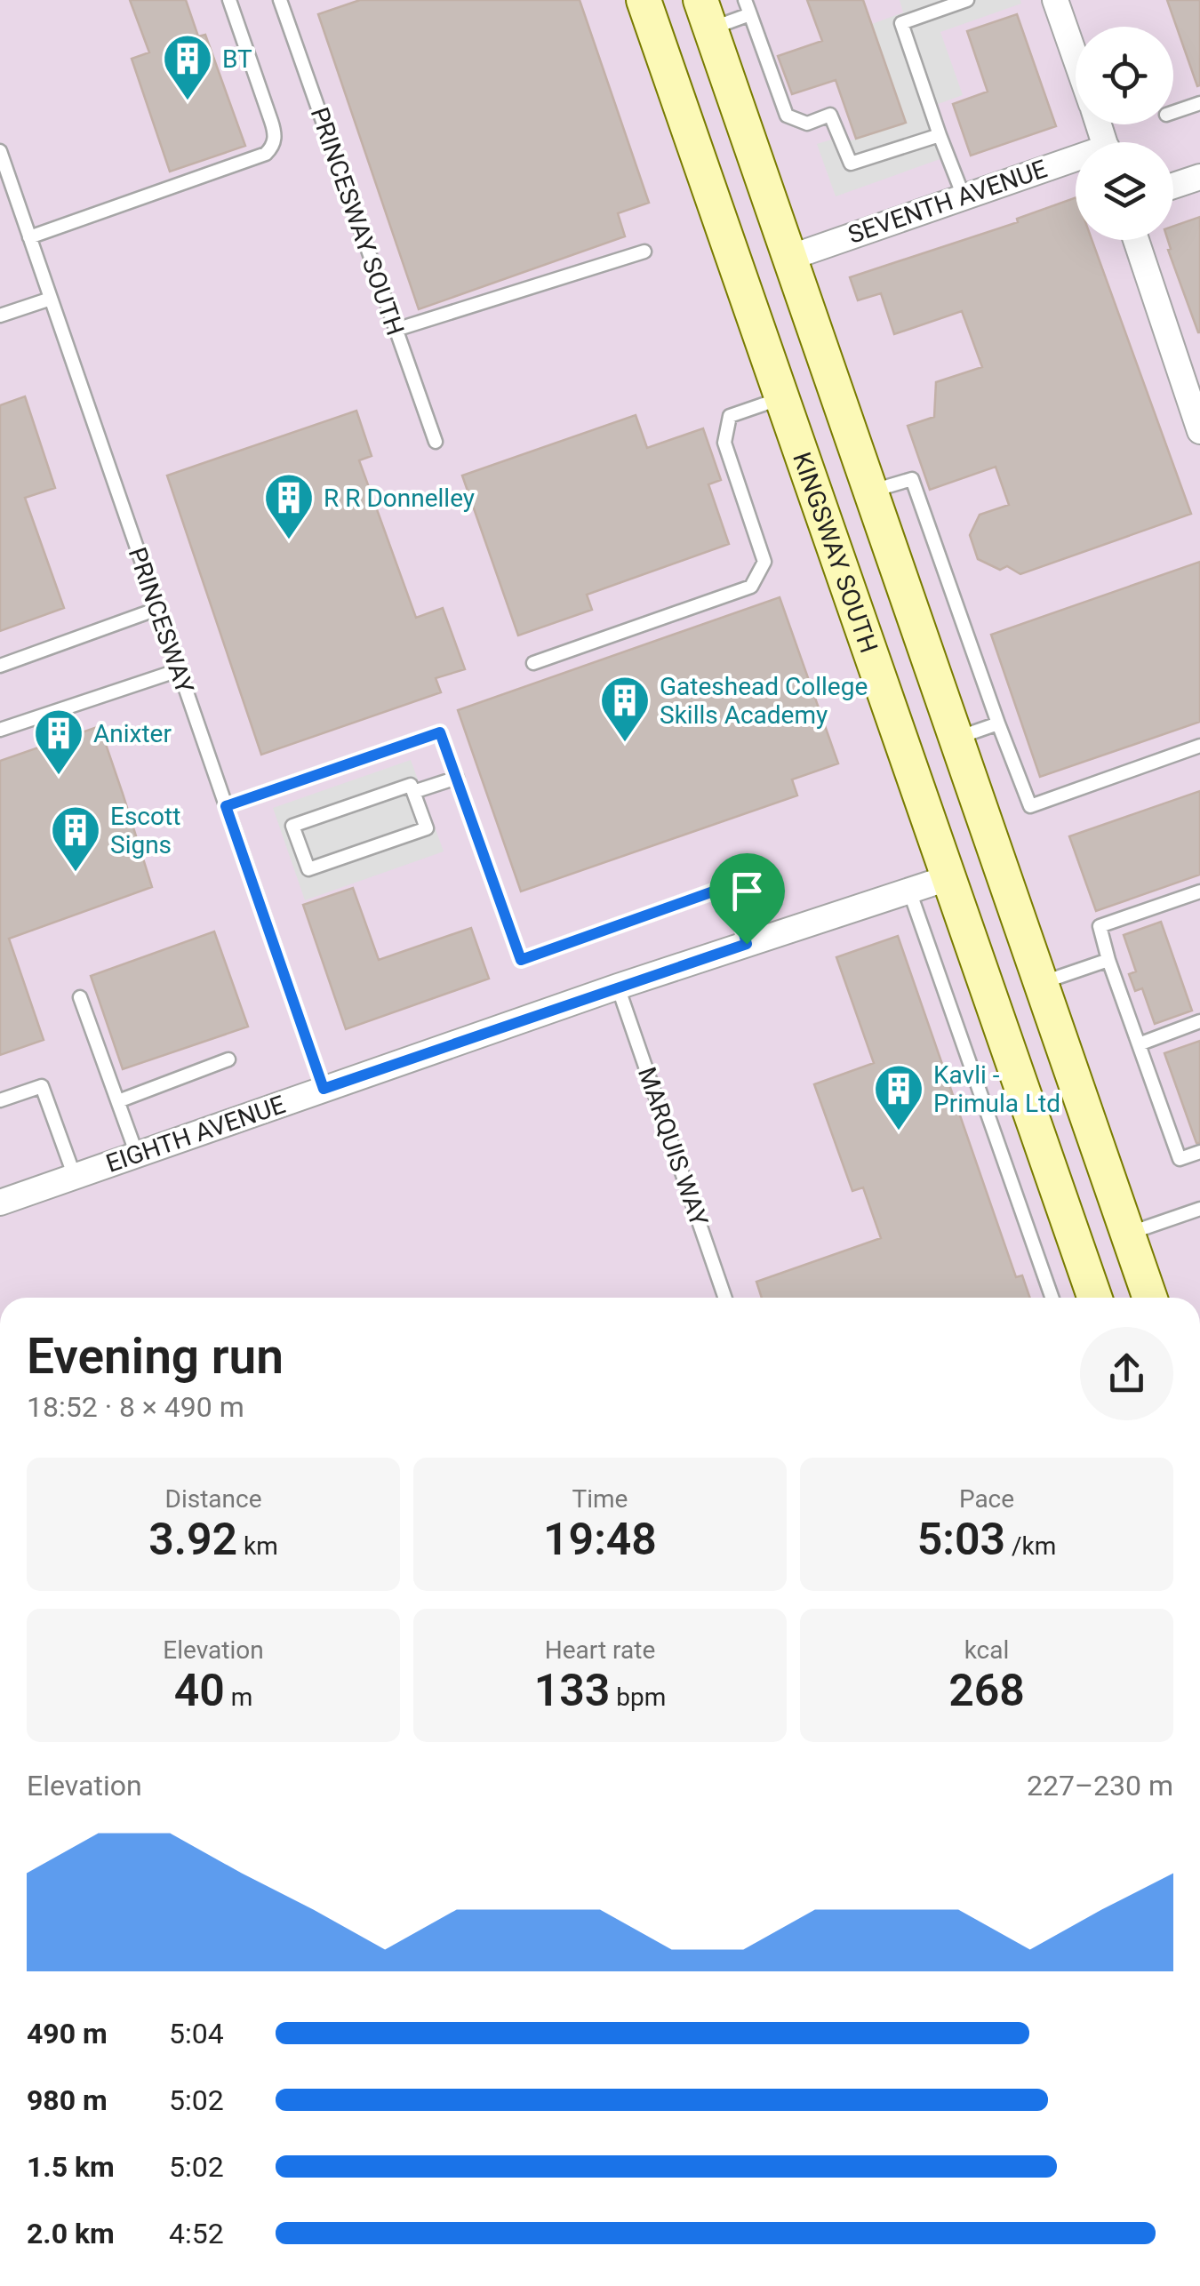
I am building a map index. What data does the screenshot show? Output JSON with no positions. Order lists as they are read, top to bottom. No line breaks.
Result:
{"streets":{"street":["SEVENTH AVENUE","KINGSWAY SOUTH","EIGHTH AVENUE"],"lane":["PRINCESWAY SOUTH","PRINCESWAY","MARQUIS WAY"]},"crossings":[["KINGSWAY SOUTH","EIGHTH AVENUE"],["PRINCESWAY","EIGHTH AVENUE"],["EIGHTH AVENUE","MARQUIS WAY"]],"places":{"building":["BT","R R Donnelley","Gateshead College Skills Academy","Anixter","Escott Signs","Kavli - Primula Ltd"]},"page":{"heading":["Evening run","18:52 · 8 × 490 m"],"stats":[["Distance","3.92 km"],["Time","19:48"],["Pace","5:03 /km"],["Elevation","40 m"],["Heart rate","133 bpm"],["kcal","268"]],"chart":["Elevation","227–230 m"],"list":[{"name":"490 m","note":"5:04"},{"name":"980 m","note":"5:02"},{"name":"1.5 km","note":"5:02"},{"name":"2.0 km","note":"4:52"}]}}
